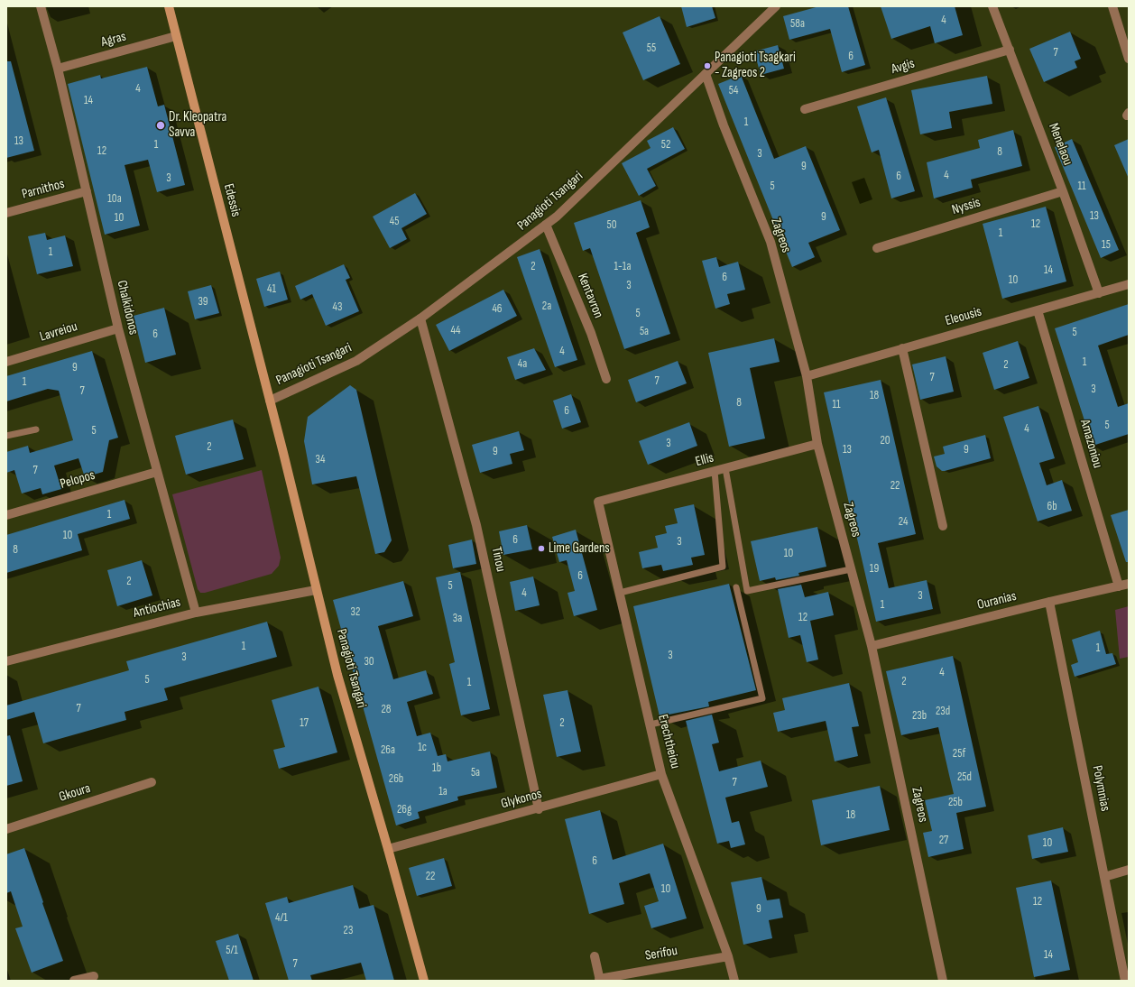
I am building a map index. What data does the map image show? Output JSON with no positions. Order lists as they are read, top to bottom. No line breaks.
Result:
{"streets":{"main road":["Edessis","Panagioti Tsangari"],"street":["Agras","Avgis","Menelaou","Parnithos","Nyssis","Zagreos","Kentavron","Chalkidonos","Eleousis","Lavreiou","Amazoniou","Ellis","Pelopos","Tinou","Ouranias","Antiochias","Erechtheiou","Polymnias","Gkoura","Glykonos","Serifou"]},"crossings":[["Agras","Edessis"],["Agras","Chalkidonos"],["Avgis","Menelaou"],["Menelaou","Nyssis"],["Menelaou","Eleousis"],["Parnithos","Chalkidonos"],["Edessis","Panagioti Tsangari"],["Panagioti Tsangari","Zagreos"],["Panagioti Tsangari","Kentavron"],["Panagioti Tsangari","Tinou"],["Panagioti Tsangari","Antiochias"],["Panagioti Tsangari","Glykonos"],["Zagreos","Eleousis"],["Zagreos","Ellis"],["Zagreos","Ouranias"],["Chalkidonos","Lavreiou"],["Chalkidonos","Pelopos"],["Chalkidonos","Antiochias"],["Eleousis","Amazoniou"],["Amazoniou","Ouranias"],["Ellis","Erechtheiou"],["Tinou","Glykonos"],["Ouranias","Polymnias"],["Erechtheiou","Glykonos"],["Erechtheiou","Serifou"]],"places":["Panagioti Tsagkari - Zagreos 2","Dr. Kleopatra Savva","Lime Gardens"],"house_numbers":["4","58a","55","7","6","4","54","14","1","13","1","52","12","8","3","9","4","6","3","5","11","10a","13","9","10","45","12","50","1","15","1","2","1-1a","14","6","10","3","41","39","2a","43","46","5","44","5a","5","6","4","1","4a","2","9","7","7","1","3","7","18","8","11","6","5","4","5","20","3","2","13","9","9","34","7","22","6b","1","24","10","6","3","8","10","19","6","2","5","4","3","1","32","12","3a","1","1","3","3","30","4","5","2","1","7","28","23d","23b","17","2","1c","26a","25f","1b","5a","25d","26b","7","1a","25b","26g","18","27","10","6","22","10","12","9","4/1","23","5/1","14","7"]}
